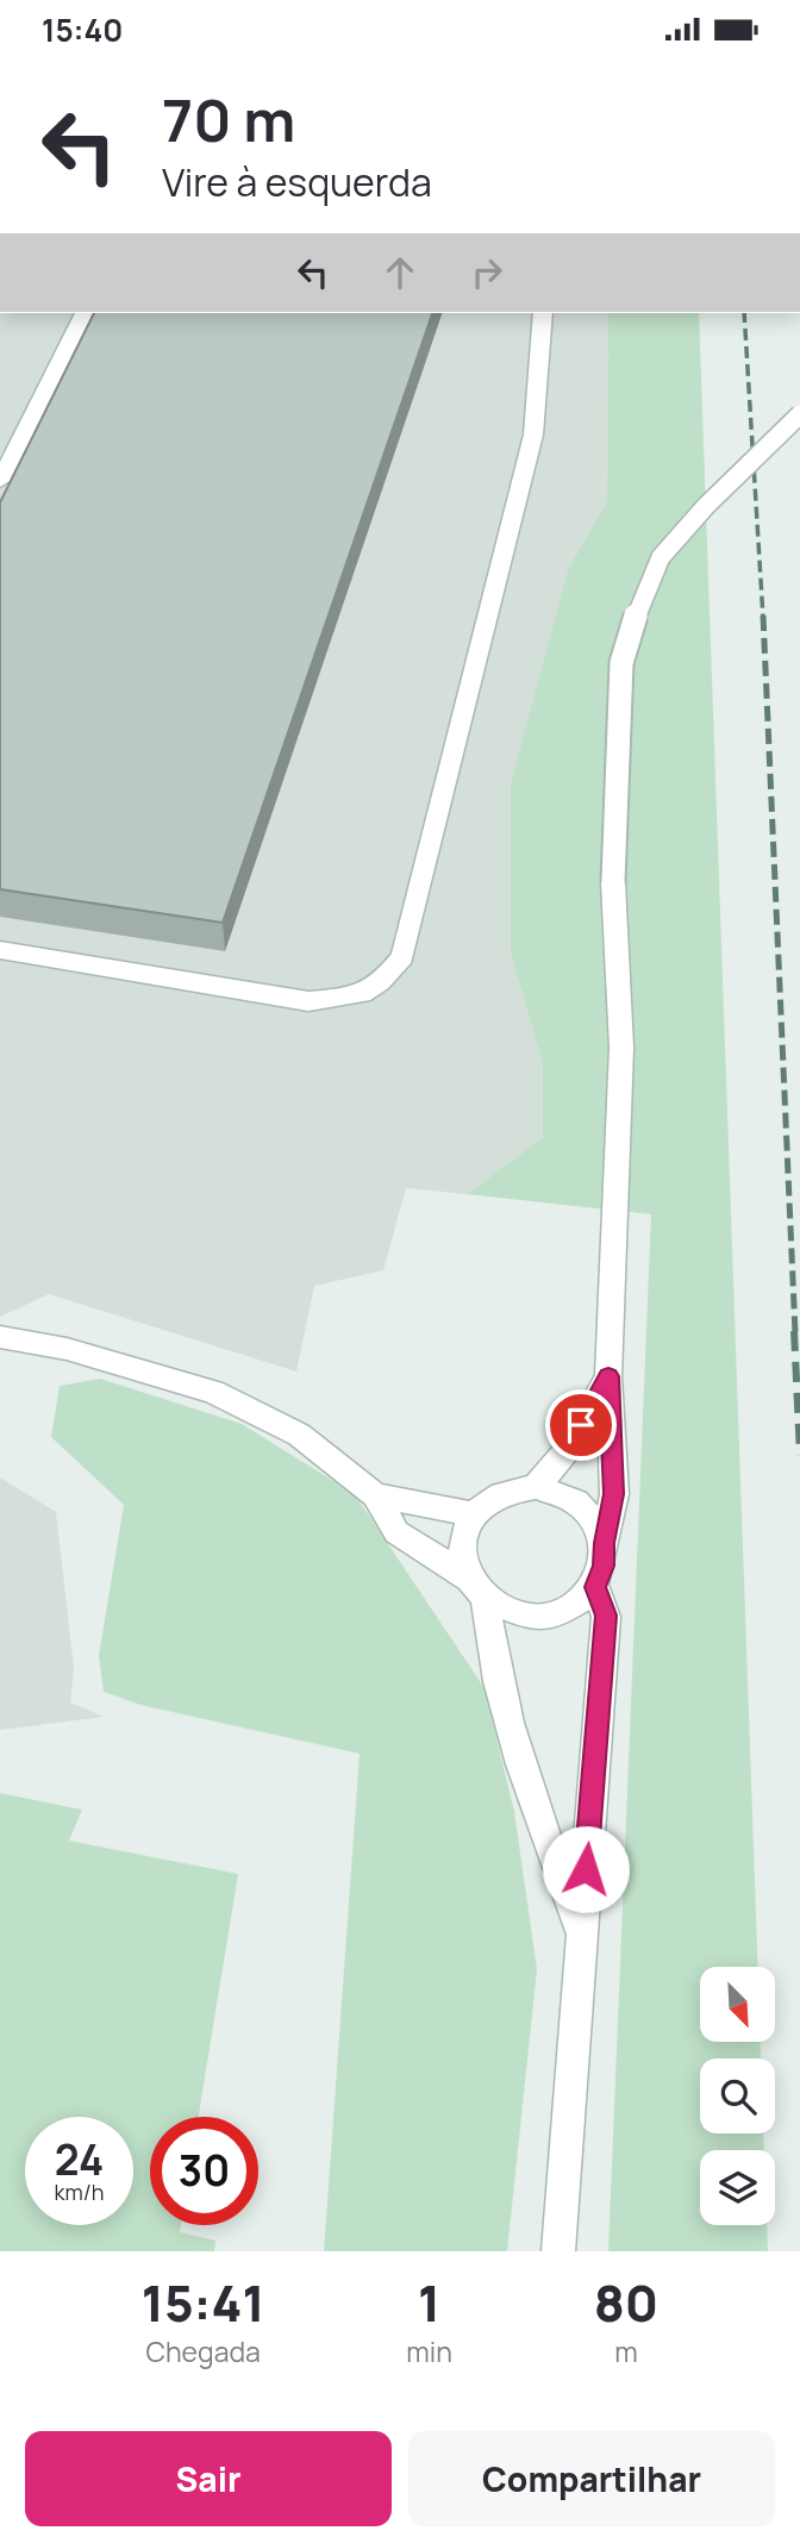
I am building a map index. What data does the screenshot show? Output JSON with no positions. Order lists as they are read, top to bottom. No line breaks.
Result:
{"north":"bottom right","page":{"status":"15:40","turn":["70 m","Vire à esquerda"],"speed":"24 km/h","limit":"30","eta":["15:41","Chegada","1","min","80","m"],"buttons":["Sair","Compartilhar"]}}
